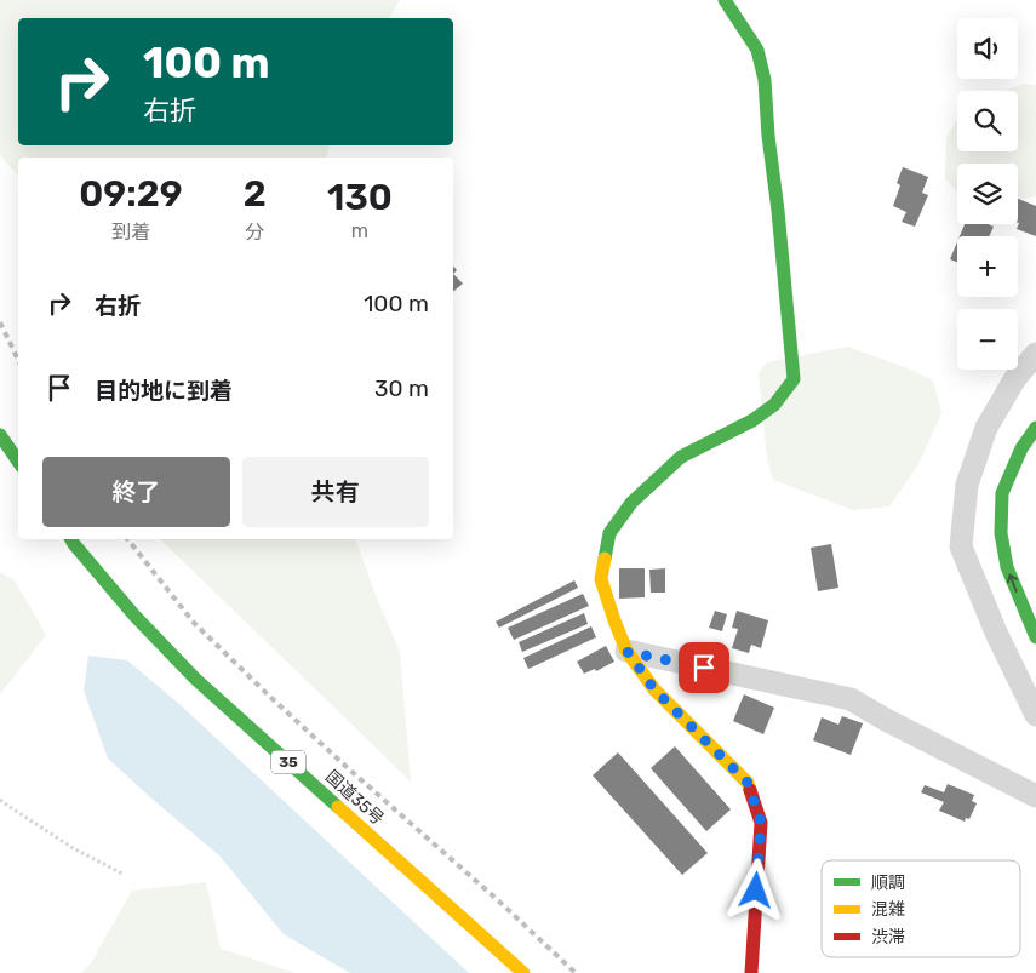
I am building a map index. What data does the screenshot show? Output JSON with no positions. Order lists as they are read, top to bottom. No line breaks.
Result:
{"streets":{"main road":["35","国道35号"]},"legend":["順調","混雑","渋滞"],"page":{"map_buttons":["+","−"],"turn":["100 m","右折"],"eta":["09:29","到着","2","分","130","m"],"list":[{"name":"右折","value":"100 m"},{"name":"目的地に到着","value":"30 m"}],"buttons":["終了","共有"]}}
